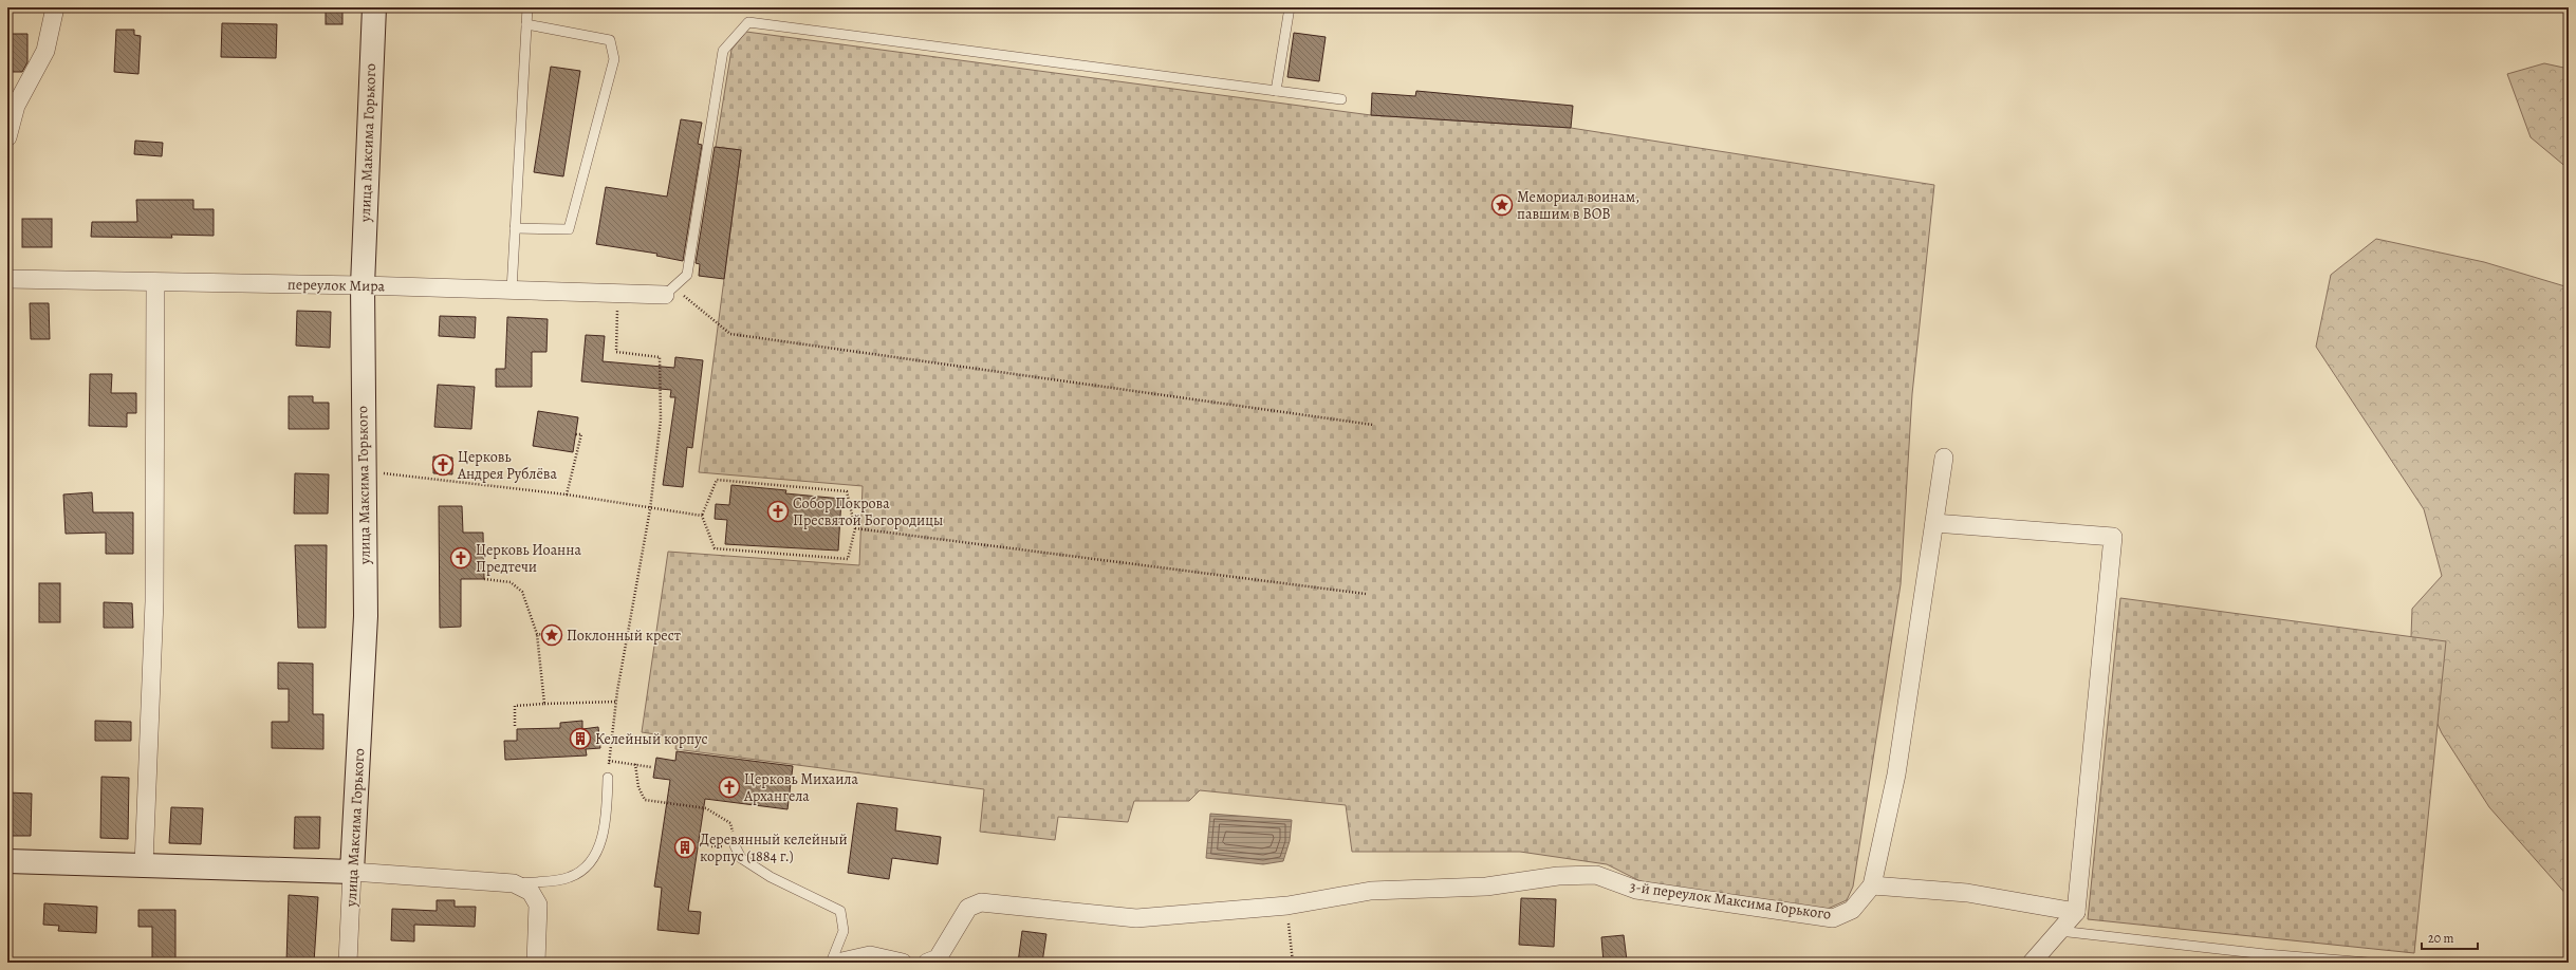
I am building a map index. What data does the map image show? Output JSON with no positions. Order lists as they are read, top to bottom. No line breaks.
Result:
{"streets":{"street":["улица Максима Горького","переулок Мира","3-й переулок Максима Горького"]},"crossings":[["улица Максима Горького","переулок Мира"]],"places":{"place":["Мемориал воинам, павшим в ВОВ","Поклонный крест"],"church":["Церковь Андрея Рублёва","Собор Покрова Пресвятой Богородицы","Церковь Иоанна Предтечи","Церковь Михаила Архангела"],"building":["Келейный корпус","Деревянный келейный корпус (1884 г.)"]},"scale_bar":"20 m"}
